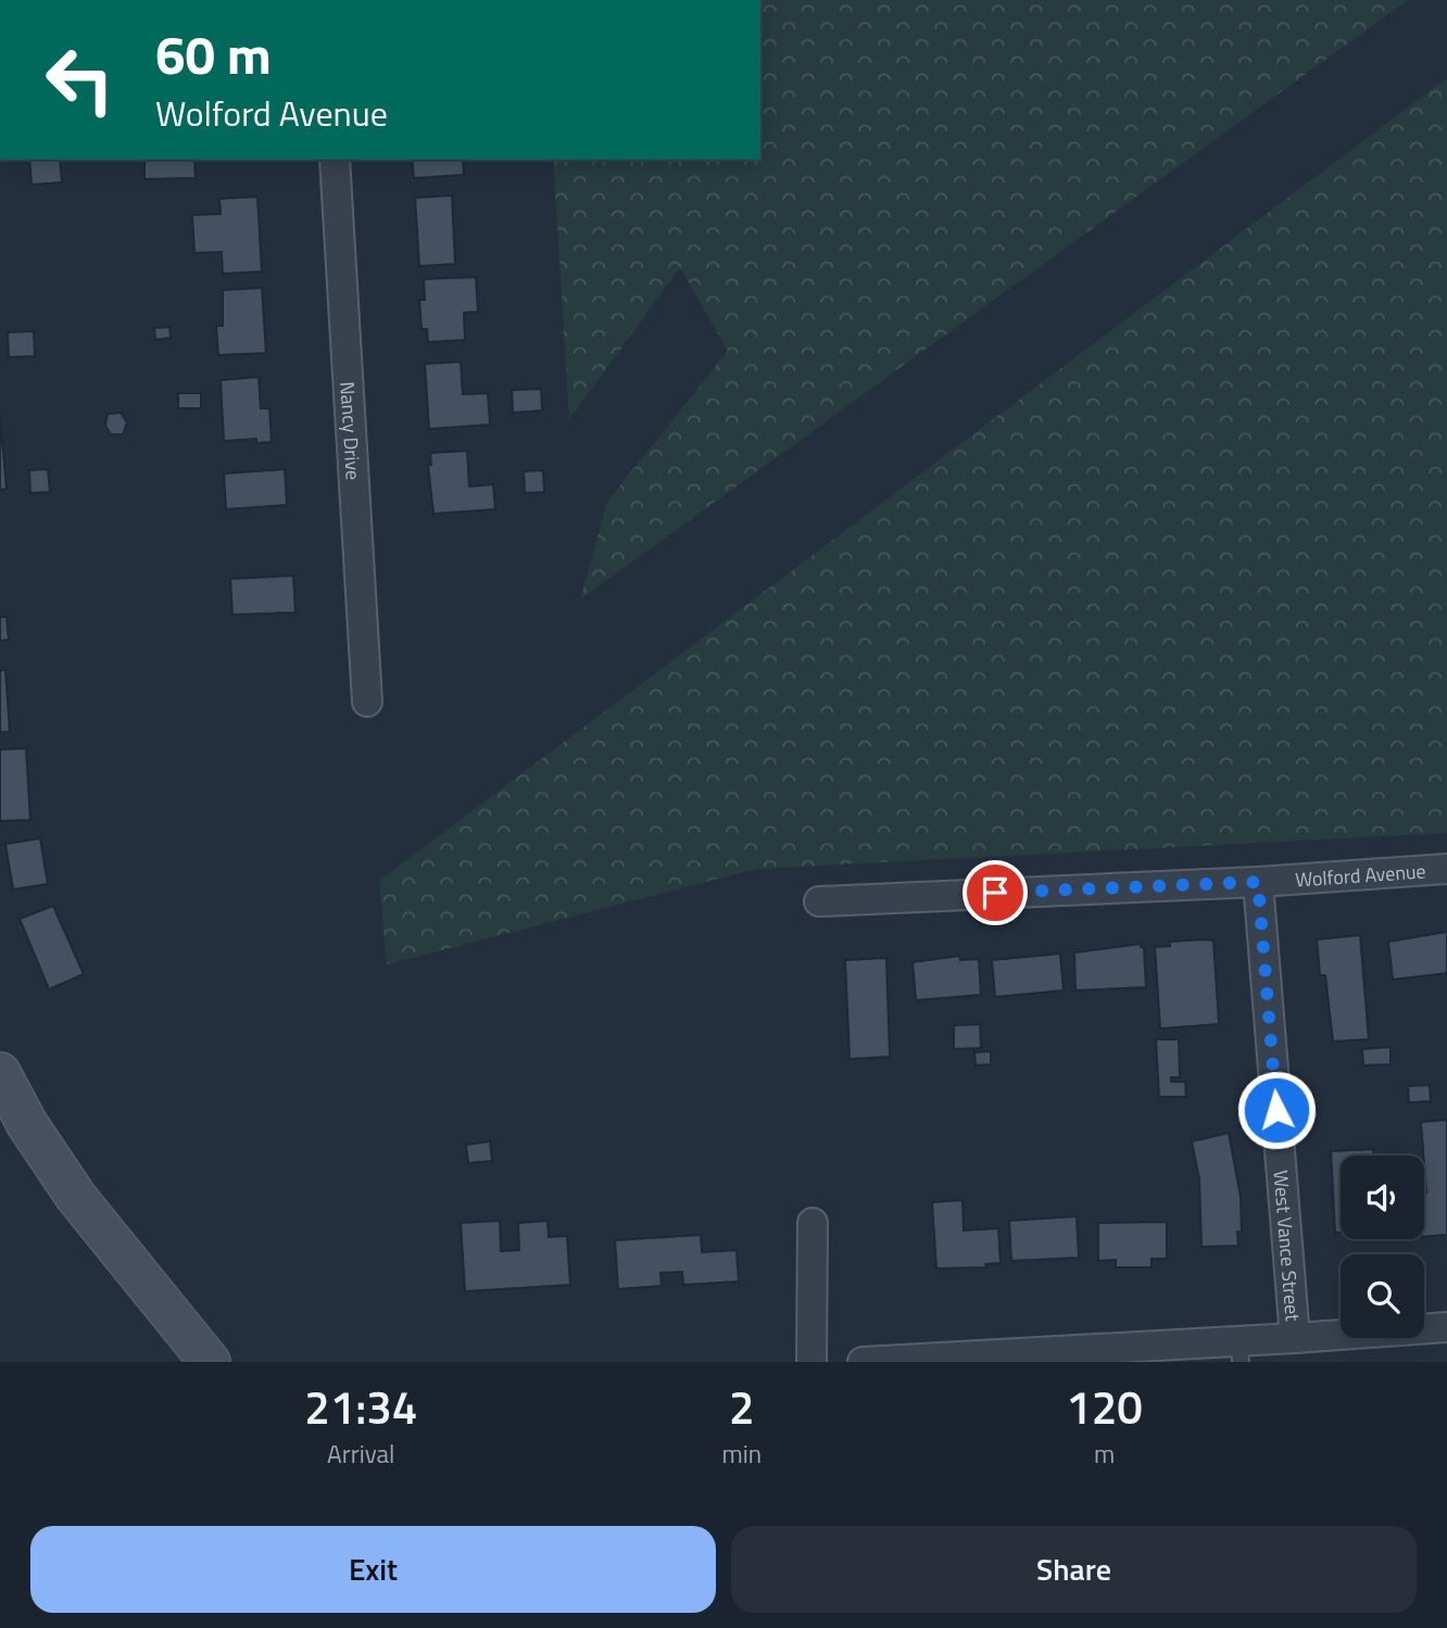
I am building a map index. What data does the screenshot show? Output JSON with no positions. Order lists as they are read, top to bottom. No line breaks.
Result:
{"streets":{"street":["Nancy Drive","Wolford Avenue","West Vance Street"]},"crossings":[["Wolford Avenue","West Vance Street"]],"page":{"turn":["60 m","Wolford Avenue"],"eta":["21:34","Arrival","2","min","120","m"],"buttons":["Exit","Share"]}}
